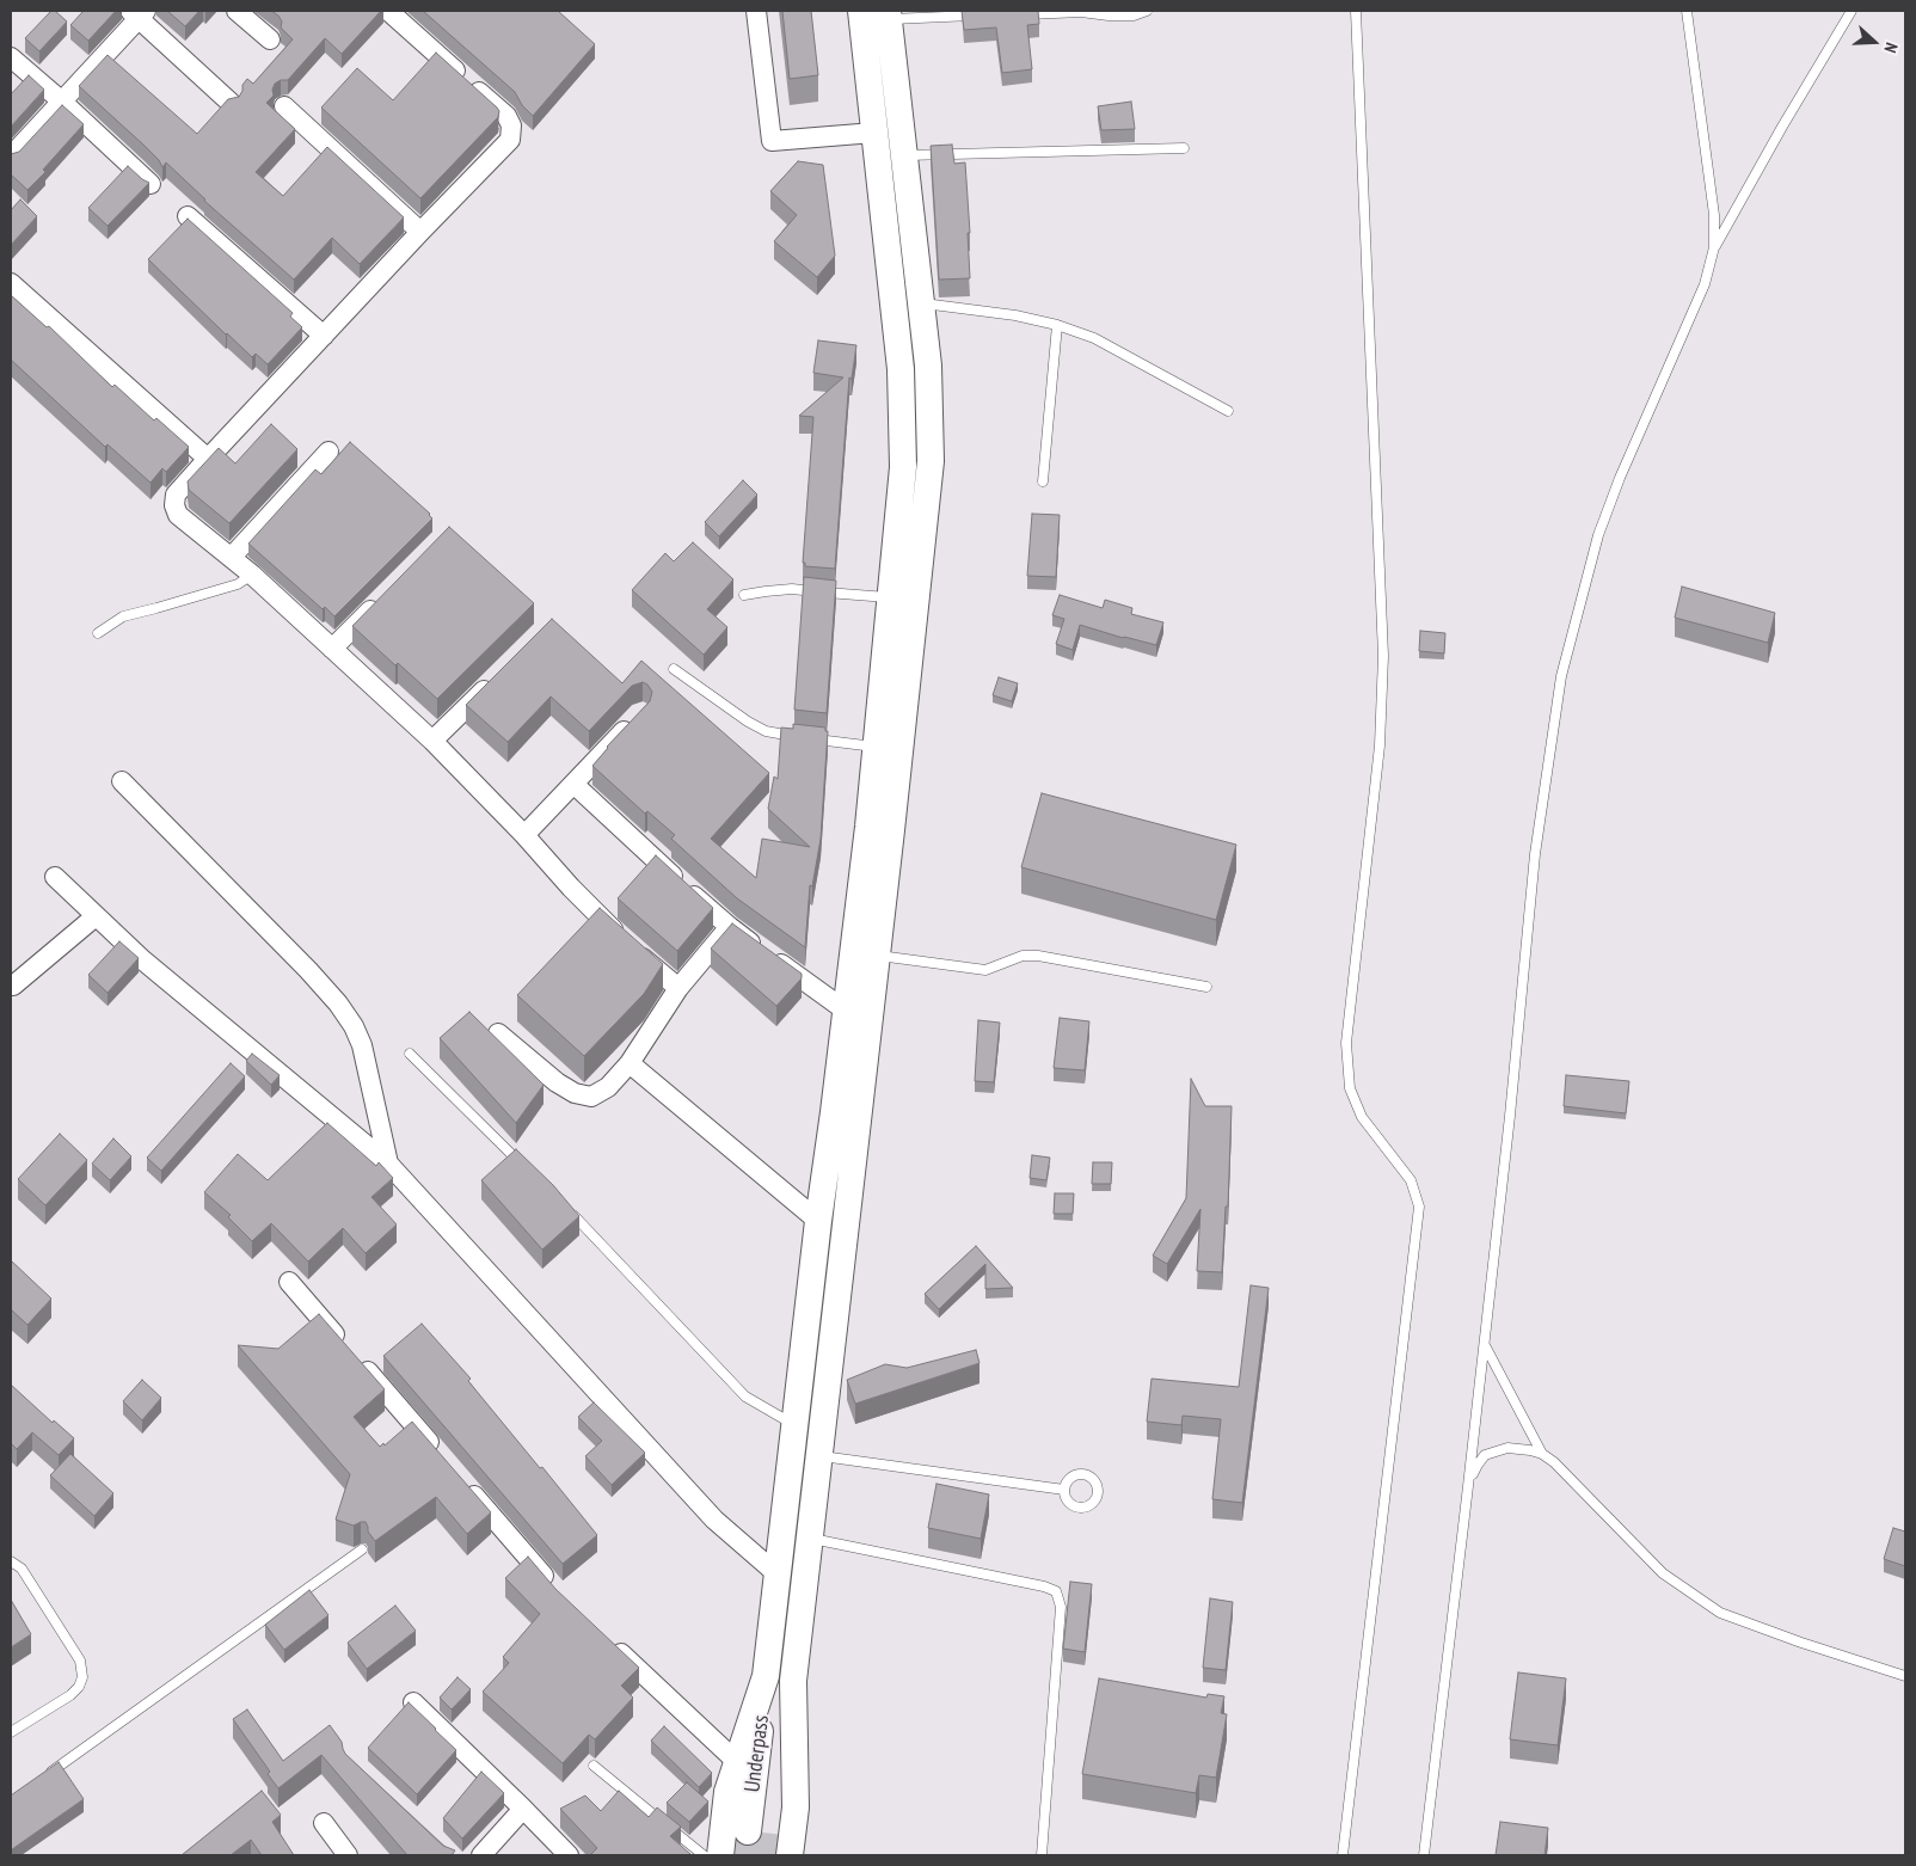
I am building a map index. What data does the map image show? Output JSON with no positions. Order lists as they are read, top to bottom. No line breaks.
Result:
{"streets":{"main road":["Underpass"]},"north":"right"}
